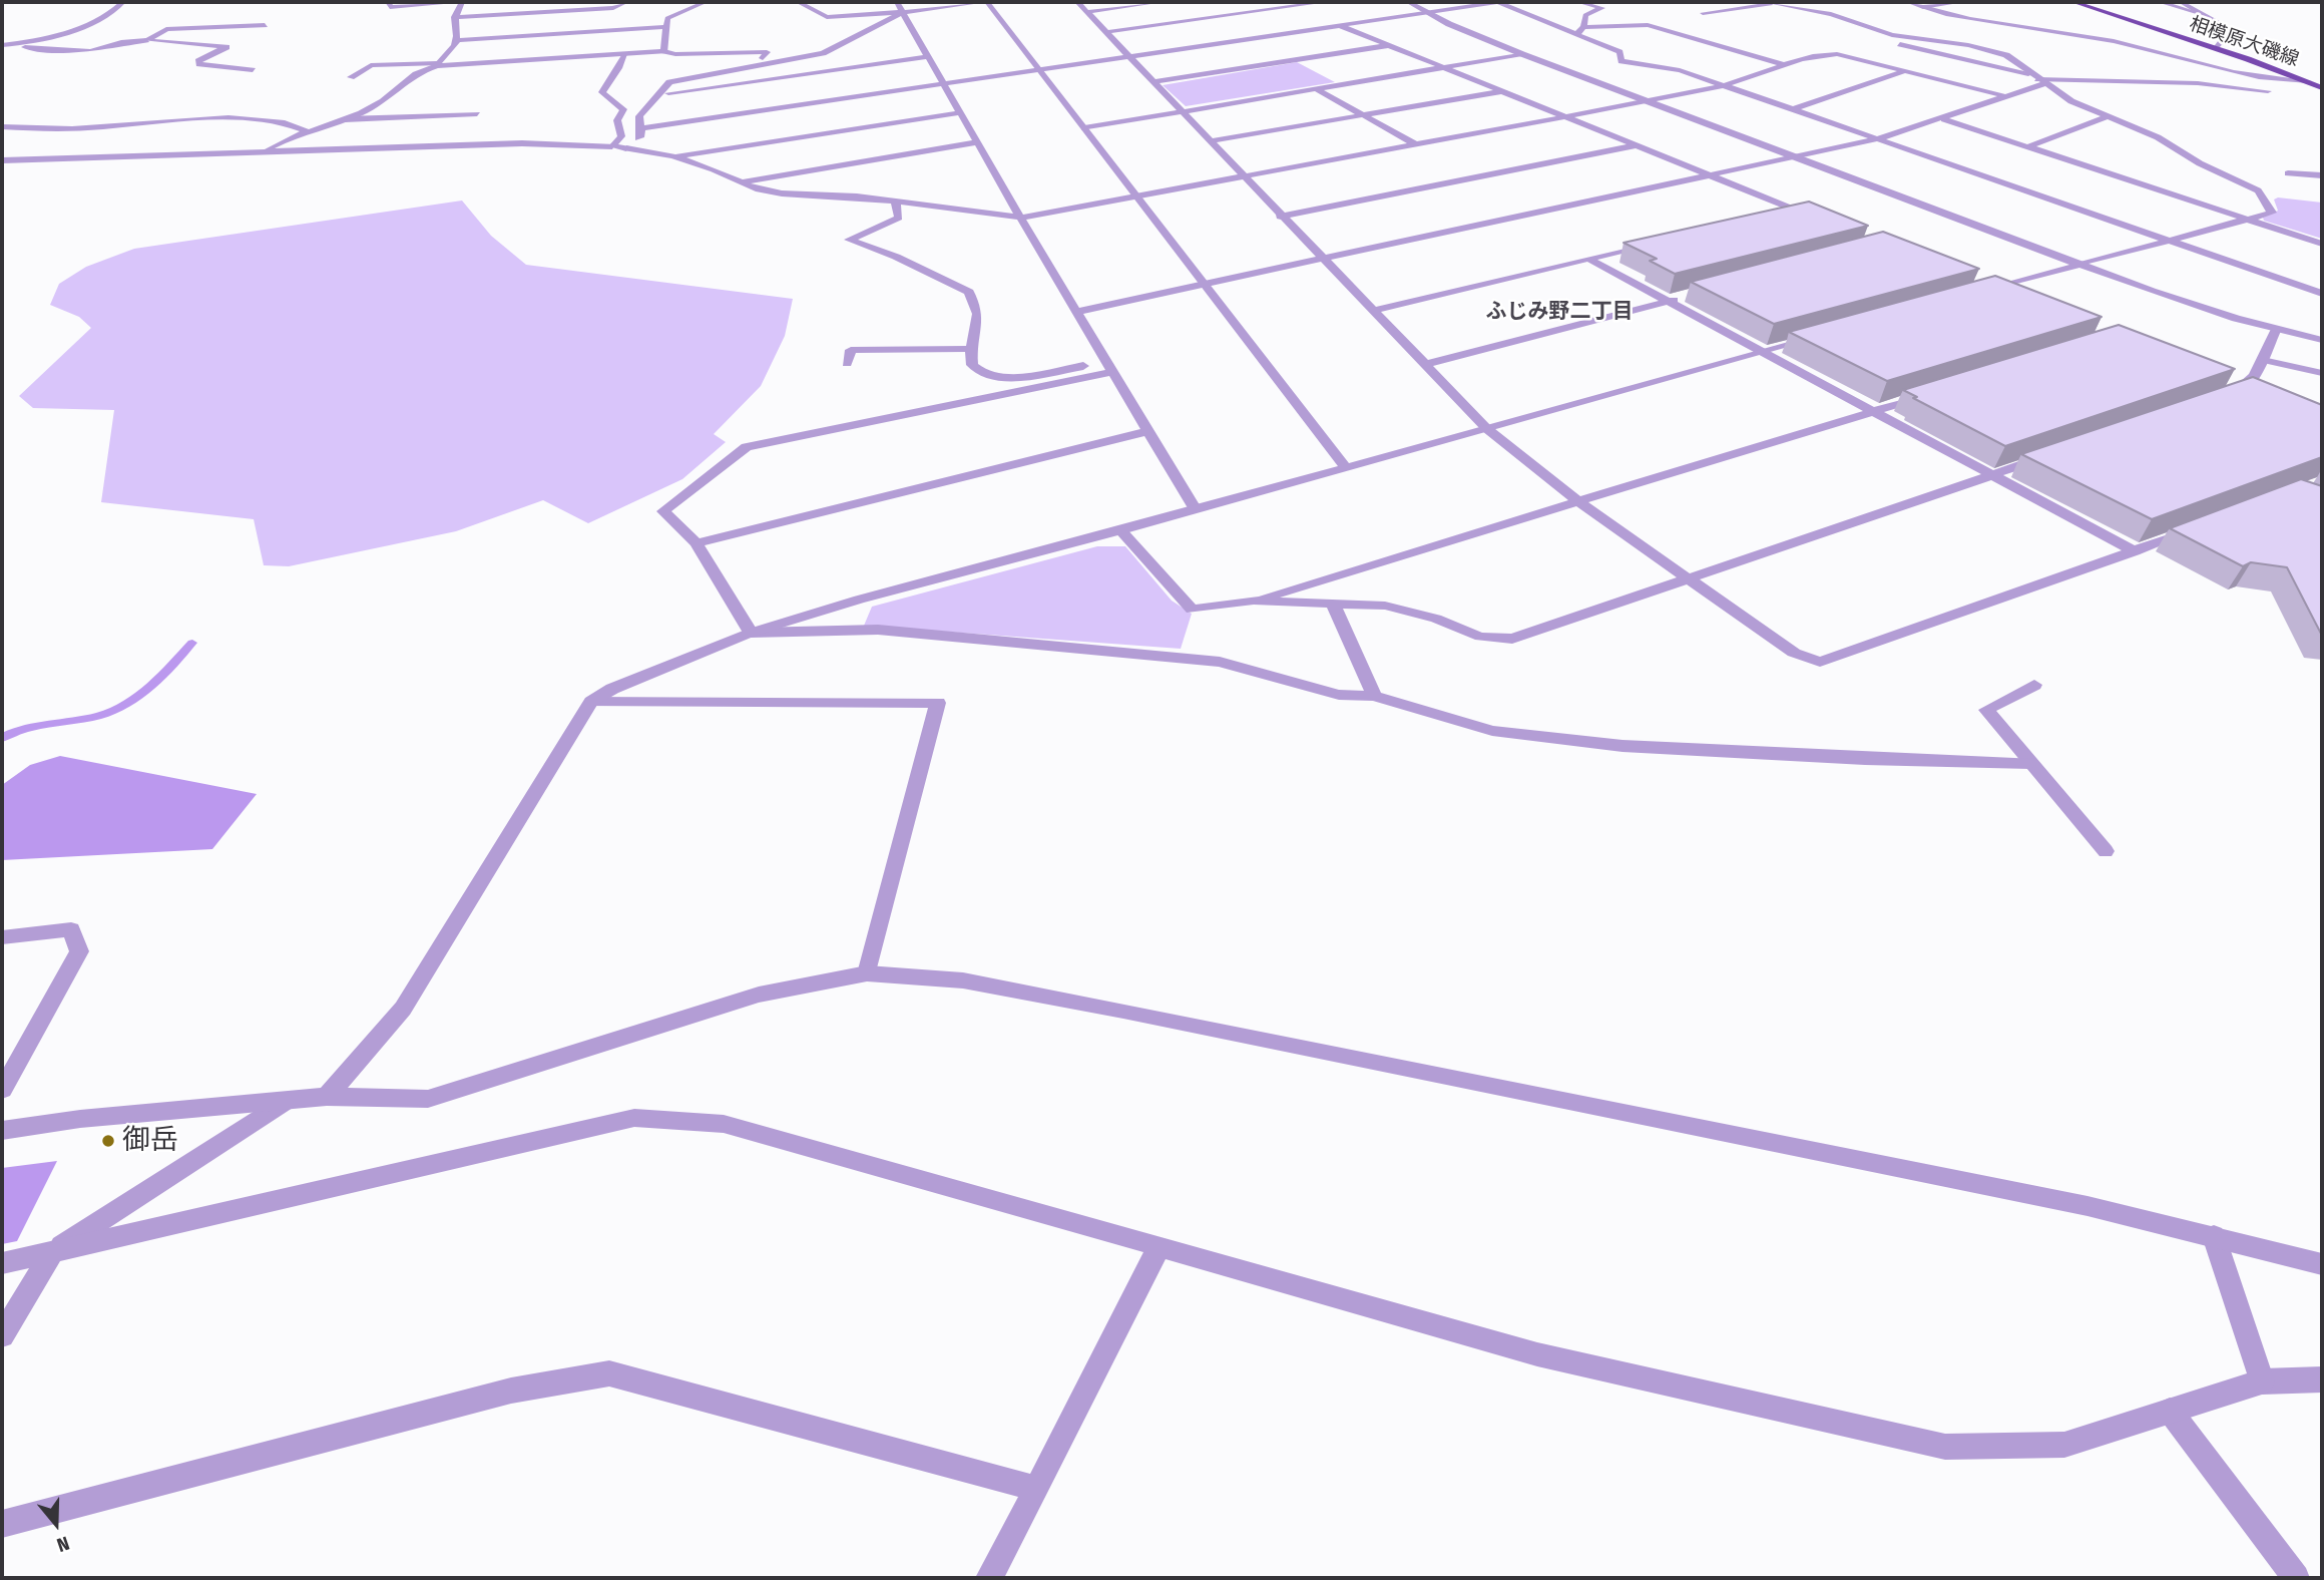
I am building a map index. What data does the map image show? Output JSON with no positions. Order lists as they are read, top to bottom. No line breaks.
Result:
{"streets":{"main road":["相模原大磯線"]},"districts":["ふじみ野二丁目"],"places":["御岳"],"north":"bottom"}
